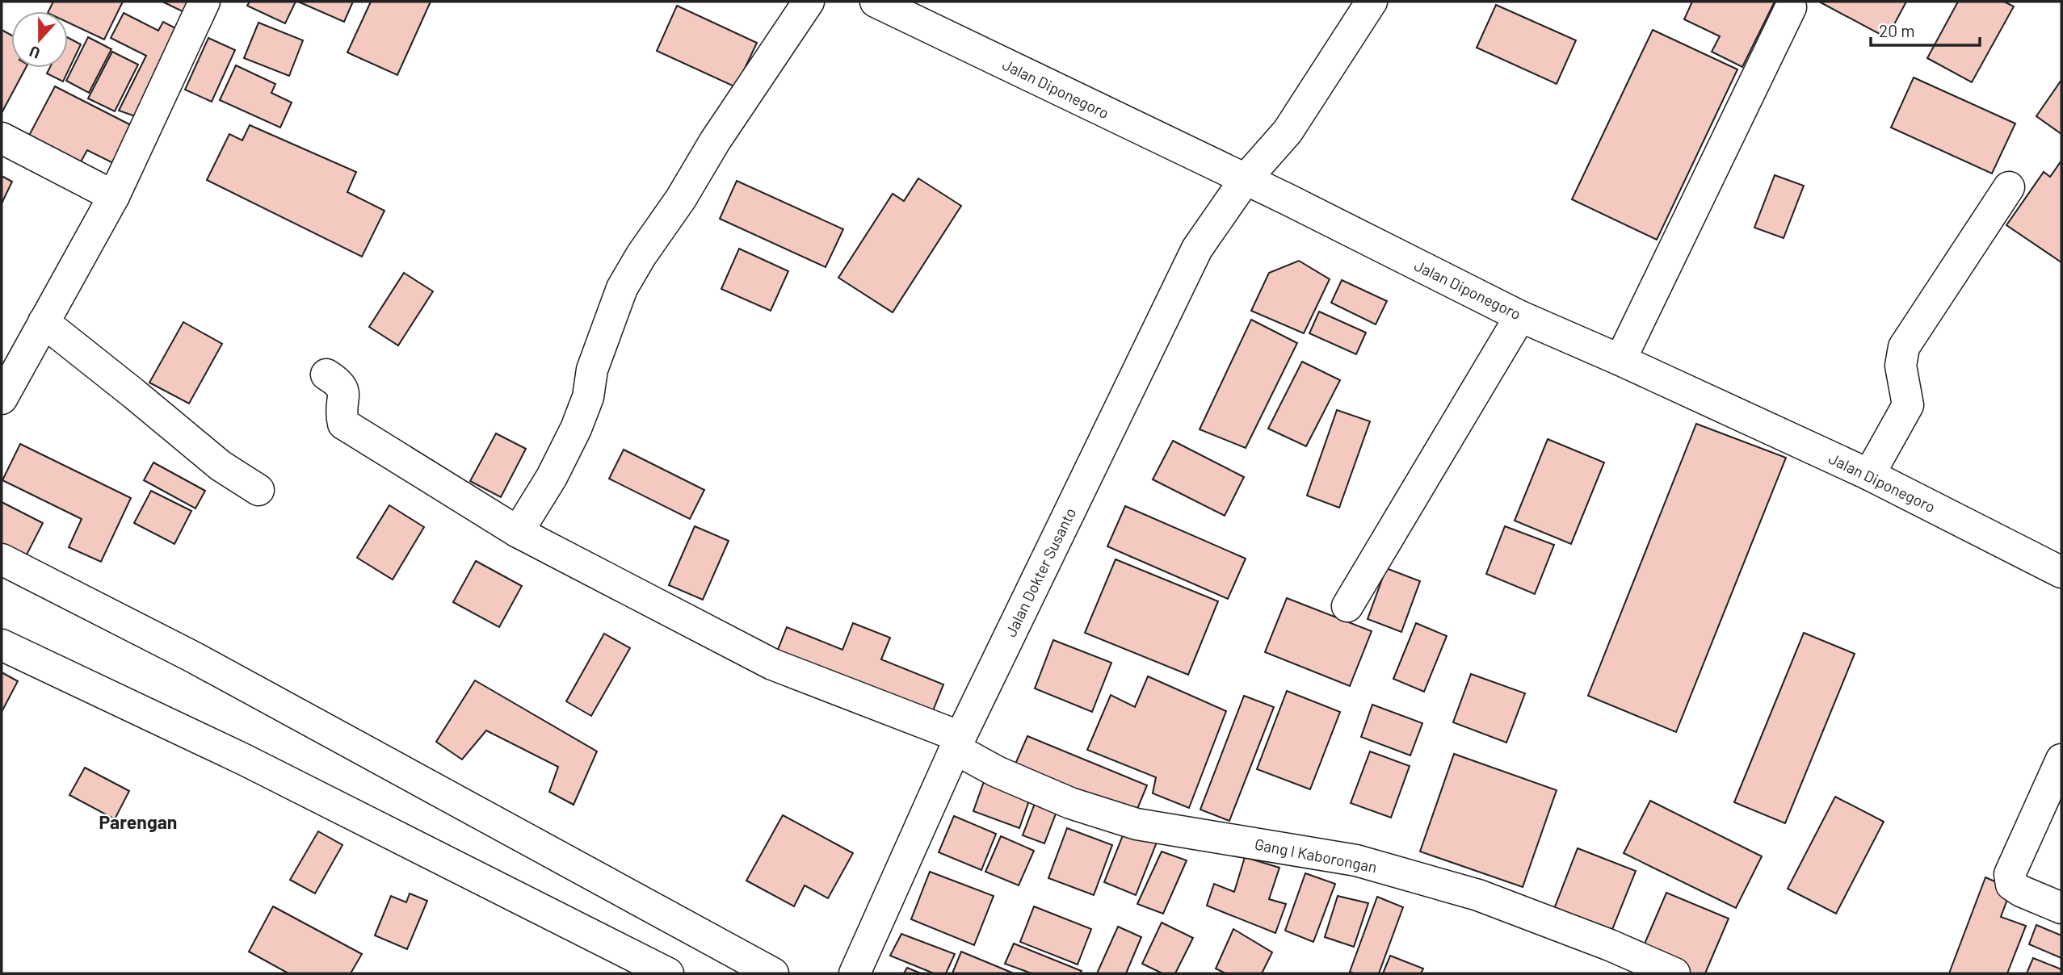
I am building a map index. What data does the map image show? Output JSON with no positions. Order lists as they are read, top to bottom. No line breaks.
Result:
{"streets":{"street":["Jalan Diponegoro","Jalan Dokter Susanto","Gang I Kaborongan"]},"crossings":[["Jalan Diponegoro","Jalan Dokter Susanto"],["Jalan Dokter Susanto","Gang I Kaborongan"]],"districts":["Parengan"],"scale_bar":"20 m","north":"bottom"}
